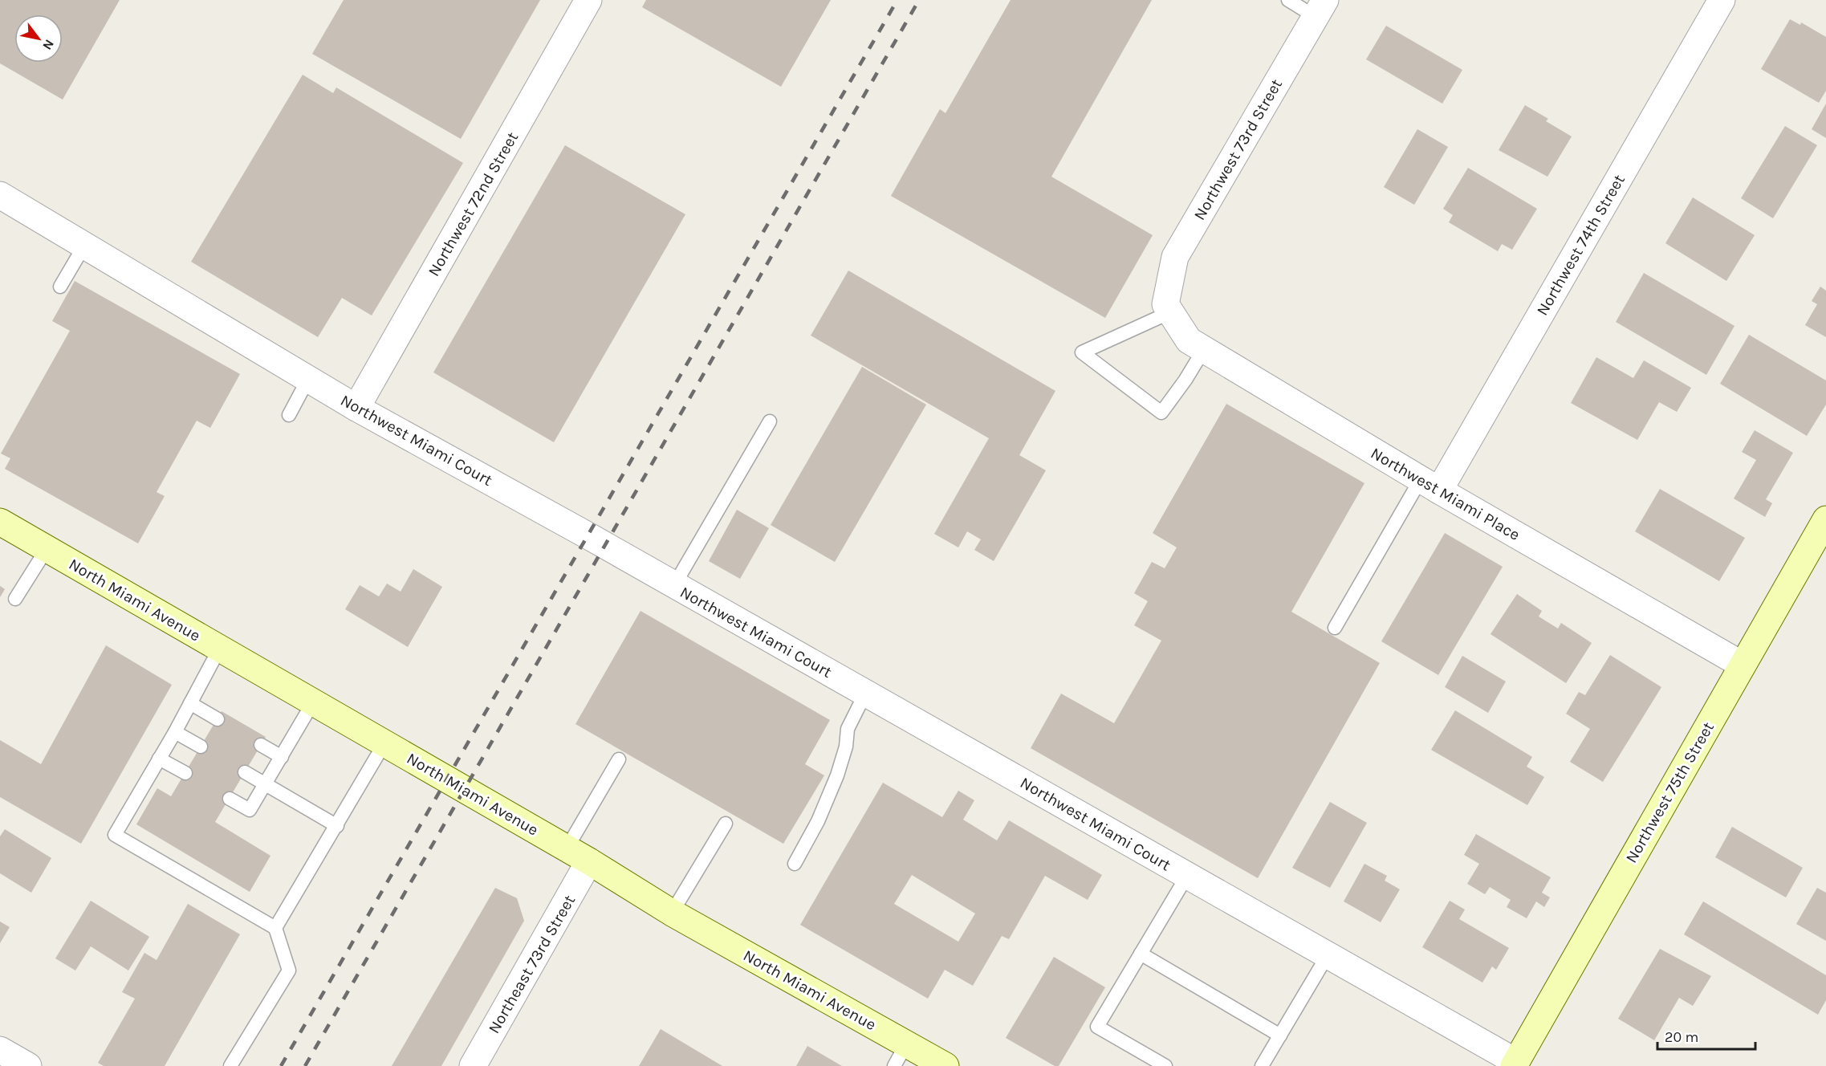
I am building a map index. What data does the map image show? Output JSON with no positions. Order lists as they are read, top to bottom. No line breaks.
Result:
{"streets":{"main road":["North Miami Avenue","Northwest 75th Street"],"street":["Northwest 73rd Street","Northwest 72nd Street","Northwest 74th Street","Northwest Miami Court","Northwest Miami Place","Northeast 73rd Street"]},"crossings":[["Northwest 73rd Street","Northwest Miami Place"],["Northwest 72nd Street","Northwest Miami Court"],["Northwest 74th Street","Northwest Miami Place"],["Northwest Miami Court","Northwest 75th Street"],["Northwest Miami Place","Northwest 75th Street"],["North Miami Avenue","Northeast 73rd Street"]],"scale_bar":"20 m","north":"bottom right"}
